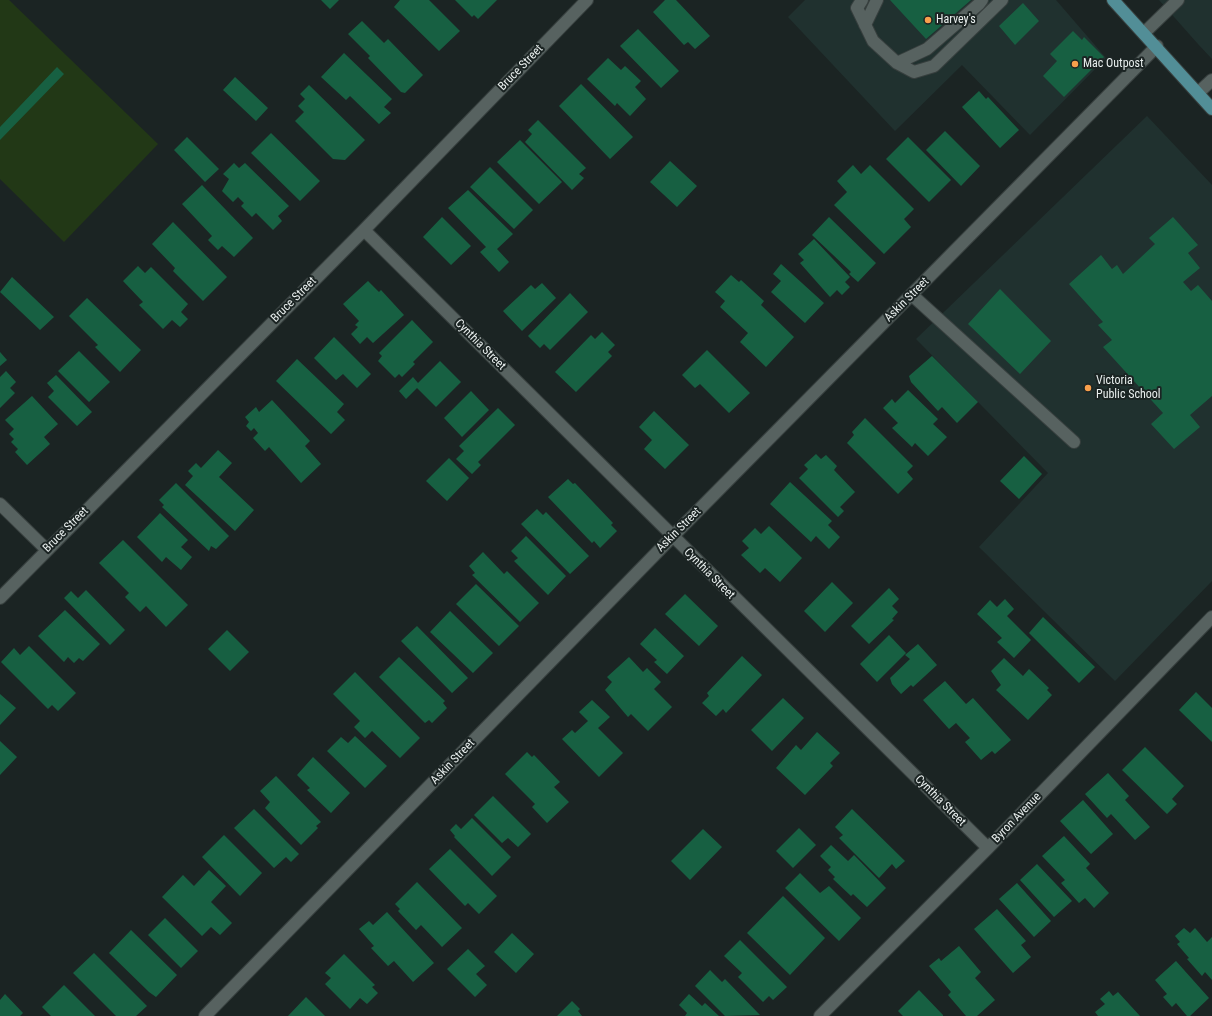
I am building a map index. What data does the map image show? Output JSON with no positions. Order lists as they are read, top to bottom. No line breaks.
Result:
{"streets":{"street":["Bruce Street","Askin Street","Cynthia Street","Byron Avenue"]},"crossings":[["Bruce Street","Cynthia Street"],["Askin Street","Cynthia Street"],["Cynthia Street","Byron Avenue"]],"places":["Harvey's","Mac Outpost","Victoria Public School"]}
